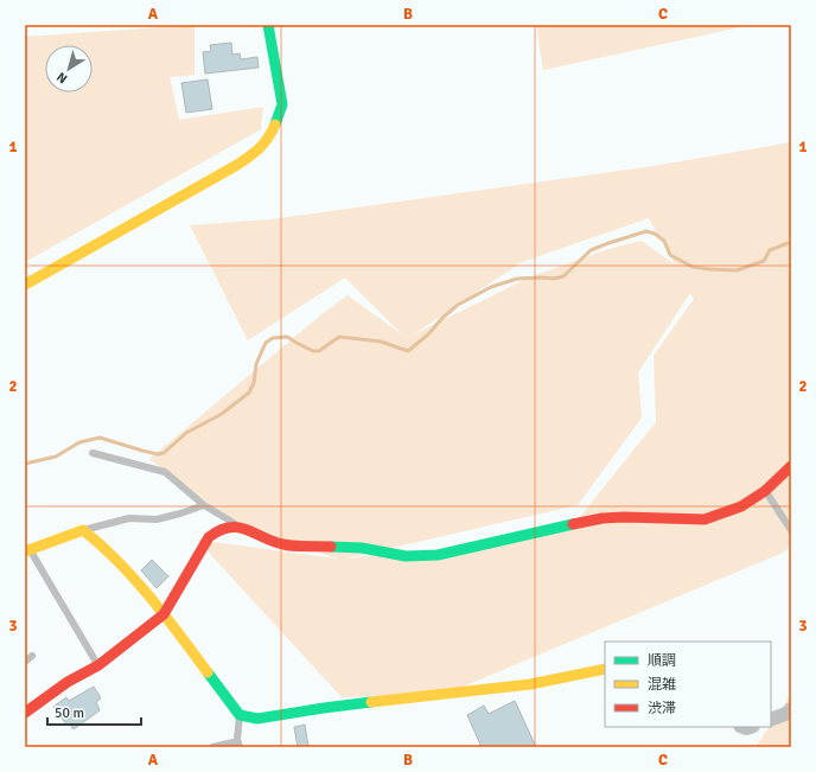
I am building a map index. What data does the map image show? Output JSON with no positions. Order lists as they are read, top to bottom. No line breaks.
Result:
{"legend":["順調","混雑","渋滞"],"scale_bar":"50 m","north":"bottom left","grid":{"columns":["A","B","C"],"rows":["1","2","3"]}}
